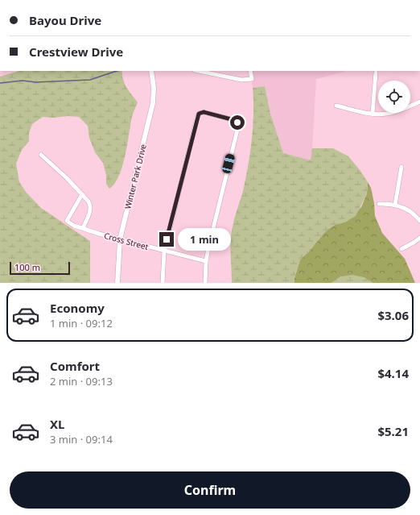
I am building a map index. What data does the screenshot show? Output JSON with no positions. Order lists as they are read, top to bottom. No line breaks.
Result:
{"streets":{"street":["Winter Park Drive","Cross Street"]},"crossings":[["Winter Park Drive","Cross Street"]],"scale_bar":"100 m","page":{"banner":["Bayou Drive","Crestview Drive"],"bubble":"1 min","scale":"100 m","list":[{"name":"Economy","note":"1 min · 09:12","value":"$3.06"},{"name":"Comfort","note":"2 min · 09:13","value":"$4.14"},{"name":"XL","note":"3 min · 09:14","value":"$5.21"}],"buttons":"Confirm"}}
